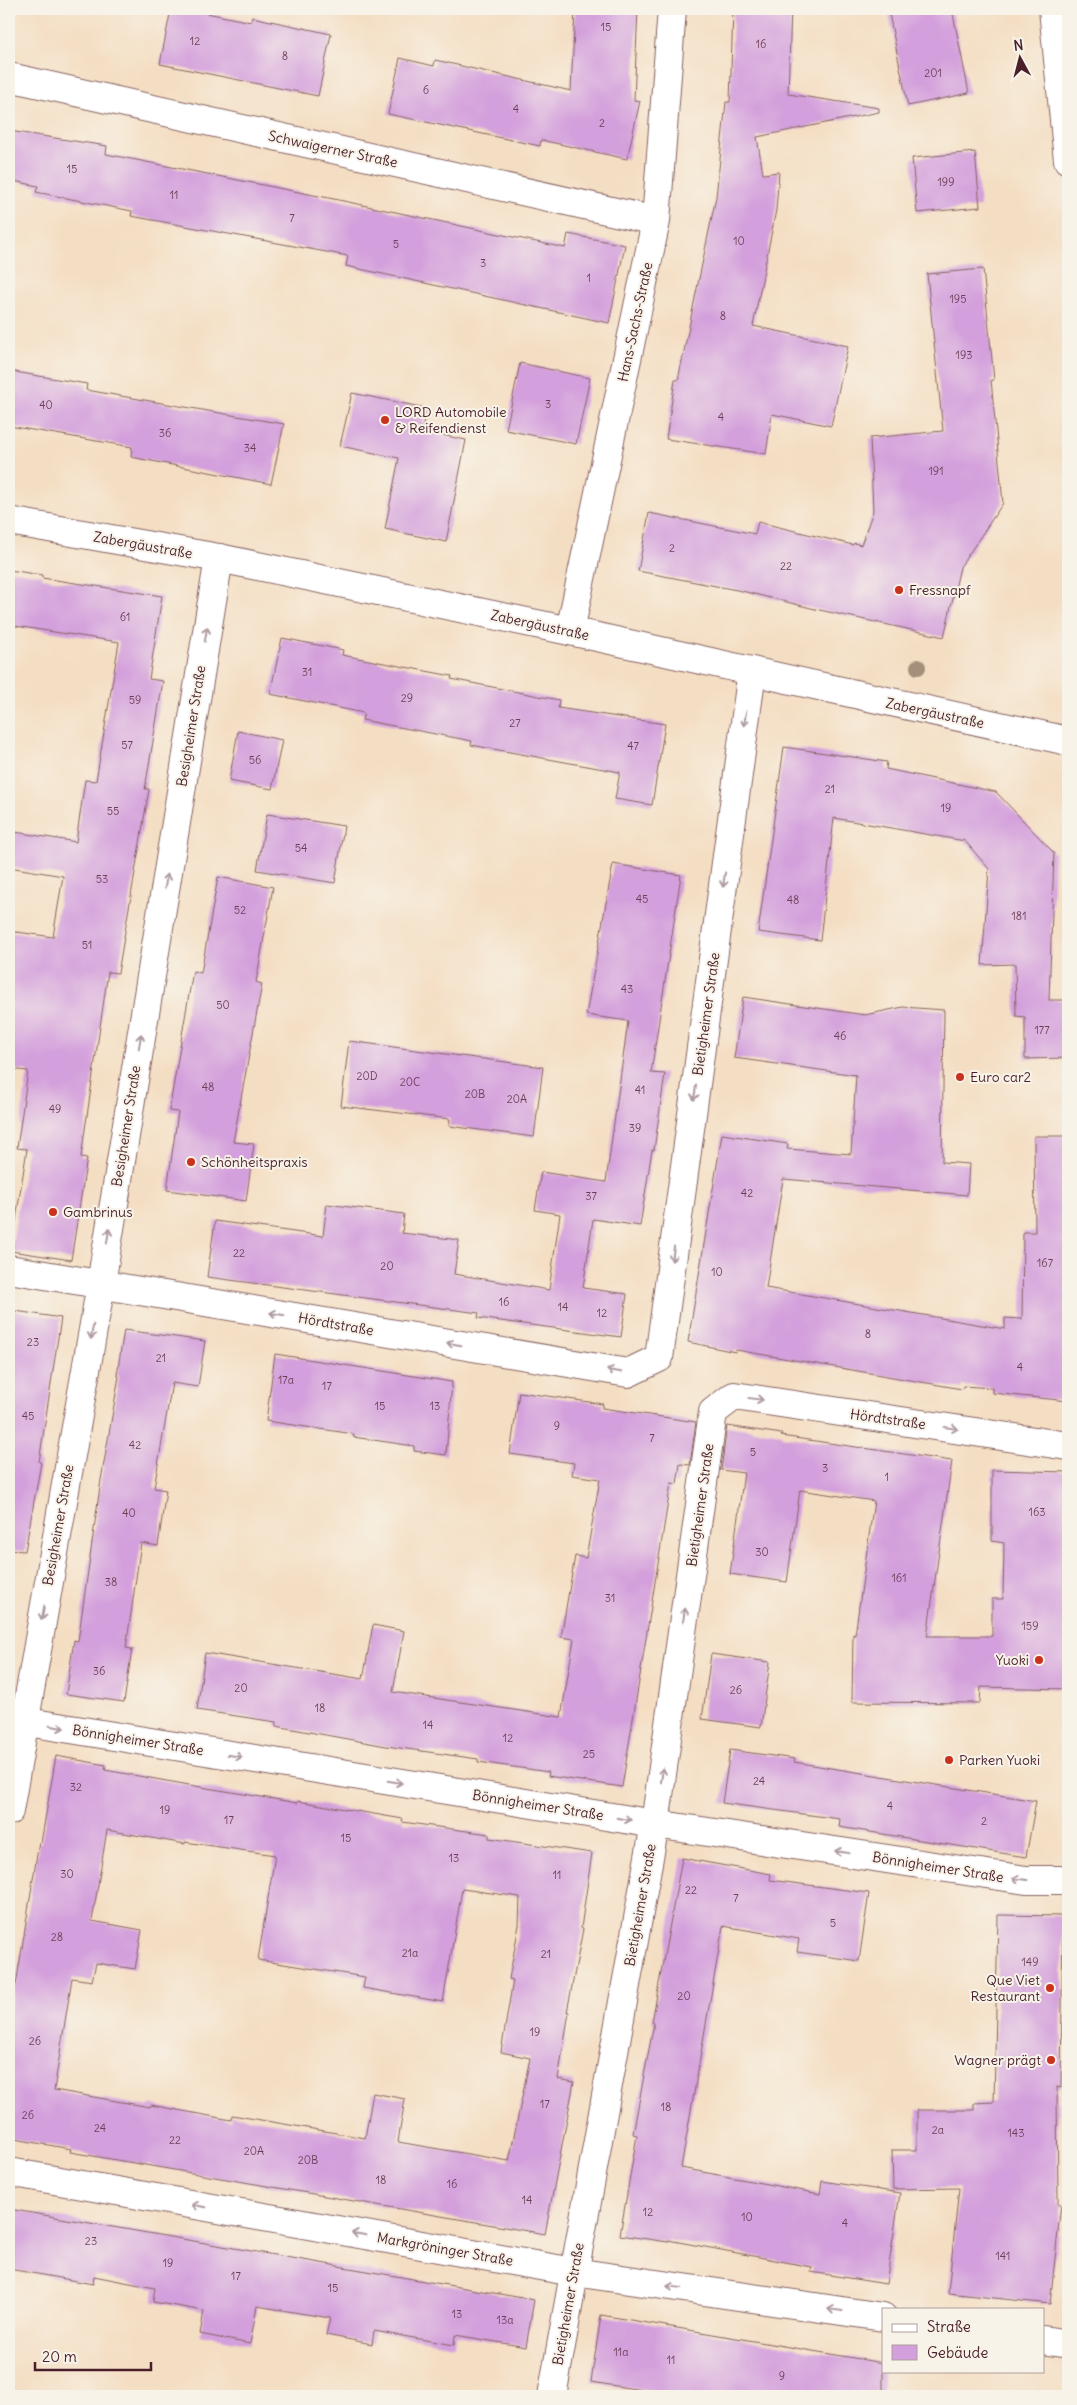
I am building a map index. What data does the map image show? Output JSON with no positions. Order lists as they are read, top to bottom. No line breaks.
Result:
{"streets":{"street":["Schwaigerner Straße","Hans-Sachs-Straße","Zabergäustraße","Besigheimer Straße","Bietigheimer Straße","Hördtstraße","Bönnigheimer Straße","Markgröninger Straße"]},"crossings":[["Schwaigerner Straße","Hans-Sachs-Straße"],["Hans-Sachs-Straße","Zabergäustraße"],["Zabergäustraße","Besigheimer Straße"],["Zabergäustraße","Bietigheimer Straße"],["Besigheimer Straße","Hördtstraße"],["Besigheimer Straße","Bönnigheimer Straße"],["Bietigheimer Straße","Hördtstraße"],["Bietigheimer Straße","Bönnigheimer Straße"],["Bietigheimer Straße","Markgröninger Straße"]],"one_way":["Markgröninger Straße"],"places":["LORD Automobile & Reifendienst","Fressnapf","Euro car2","Schönheitspraxis","Gambrinus","Yuoki","Parken Yuoki","Que Viet Restaurant","Wagner prägt"],"house_numbers":["15","12","16","8","201","6","4","2","15","199","11","7","10","5","3","1","195","8","193","3","40","4","36","34","191","2","22","61","31","29","59","27","57","47","56","21","19","55","54","53","45","48","52","181","51","43","50","177","46","20D","20C","48","41","20B","20A","49","39","42","37","22","167","20","10","16","14","12","8","23","21","4","17a","17","15","13","45","9","7","42","5","3","1","163","40","30","161","38","31","159","36","20","26","18","14","12","25","24","32","4","19","17","2","15","13","30","11","22","7","5","28","21a","21","149","20","19","26","17","18","26","24","2a","143","22","20A","20B","18","16","14","12","10","4","23","141","19","17","15","13","13a","11a","11","9"],"legend":["Straße","Gebäude"],"scale_bar":"20 m","north":"top"}
